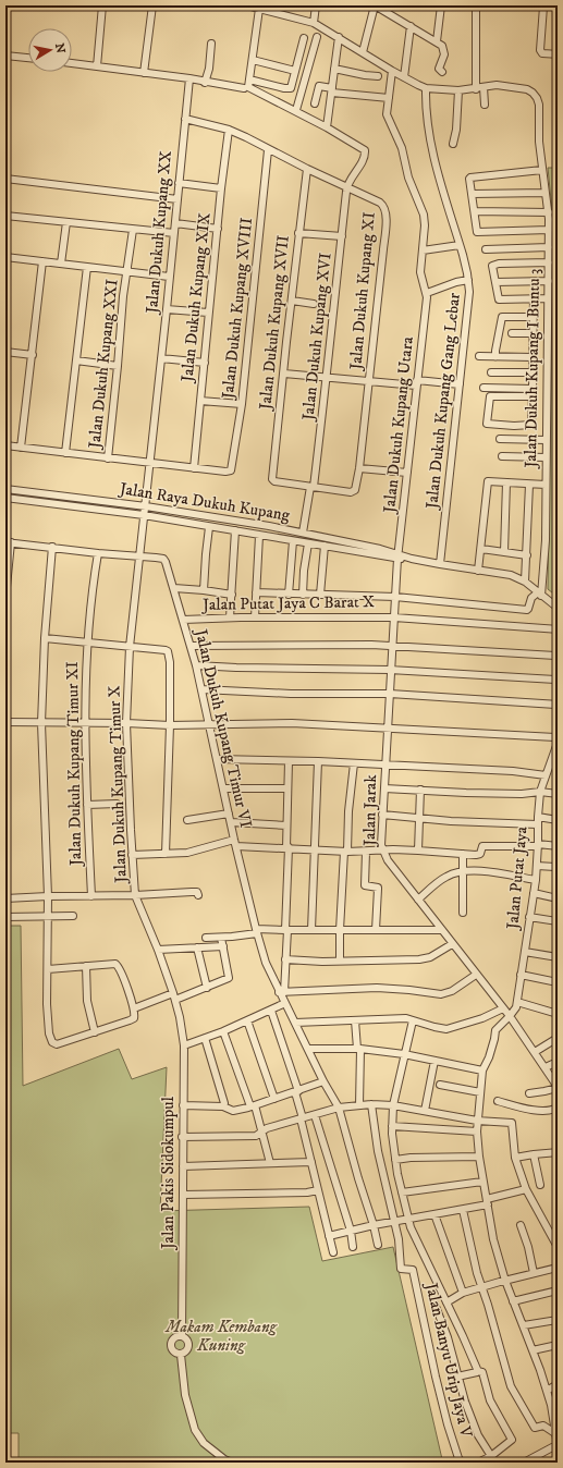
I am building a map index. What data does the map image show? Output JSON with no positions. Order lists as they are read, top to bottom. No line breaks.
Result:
{"streets":{"street":["Jalan Dukuh Kupang XX","Jalan Dukuh Kupang XI","Jalan Dukuh Kupang XIX","Jalan Dukuh Kupang XVIII","Jalan Dukuh Kupang XVII","Jalan Dukuh Kupang XVI","Jalan Dukuh Kupang XXI","Jalan Dukuh Kupang I Buntu 3","Jalan Dukuh Kupang Gang Lebar","Jalan Dukuh Kupang Utara","Jalan Raya Dukuh Kupang","Jalan Putat Jaya C Barat X","Jalan Dukuh Kupang Timur VI","Jalan Dukuh Kupang Timur XI","Jalan Dukuh Kupang Timur X","Jalan Jarak","Jalan Putat Jaya","Jalan Pakis Sidokumpul","Jalan Banyu Urip Jaya V"]},"crossings":[["Jalan Dukuh Kupang XX","Jalan Raya Dukuh Kupang"],["Jalan Dukuh Kupang XX","Jalan Dukuh Kupang Timur X"],["Jalan Dukuh Kupang XI","Jalan Dukuh Kupang XVII"],["Jalan Dukuh Kupang XI","Jalan Dukuh Kupang XVI"],["Jalan Dukuh Kupang XIX","Jalan Dukuh Kupang XVIII"],["Jalan Dukuh Kupang XVII","Jalan Dukuh Kupang XVI"],["Jalan Dukuh Kupang XVI","Jalan Raya Dukuh Kupang"],["Jalan Dukuh Kupang I Buntu 3","Jalan Dukuh Kupang Gang Lebar"],["Jalan Dukuh Kupang Utara","Jalan Raya Dukuh Kupang"],["Jalan Dukuh Kupang Utara","Jalan Jarak"],["Jalan Raya Dukuh Kupang","Jalan Dukuh Kupang Timur X"],["Jalan Raya Dukuh Kupang","Jalan Jarak"],["Jalan Putat Jaya C Barat X","Jalan Dukuh Kupang Timur VI"],["Jalan Putat Jaya C Barat X","Jalan Jarak"],["Jalan Dukuh Kupang Timur VI","Jalan Dukuh Kupang Timur X"],["Jalan Dukuh Kupang Timur X","Jalan Pakis Sidokumpul"],["Jalan Jarak","Jalan Putat Jaya"]],"parks":["Makam Kembang Kuning"],"north":"right"}
